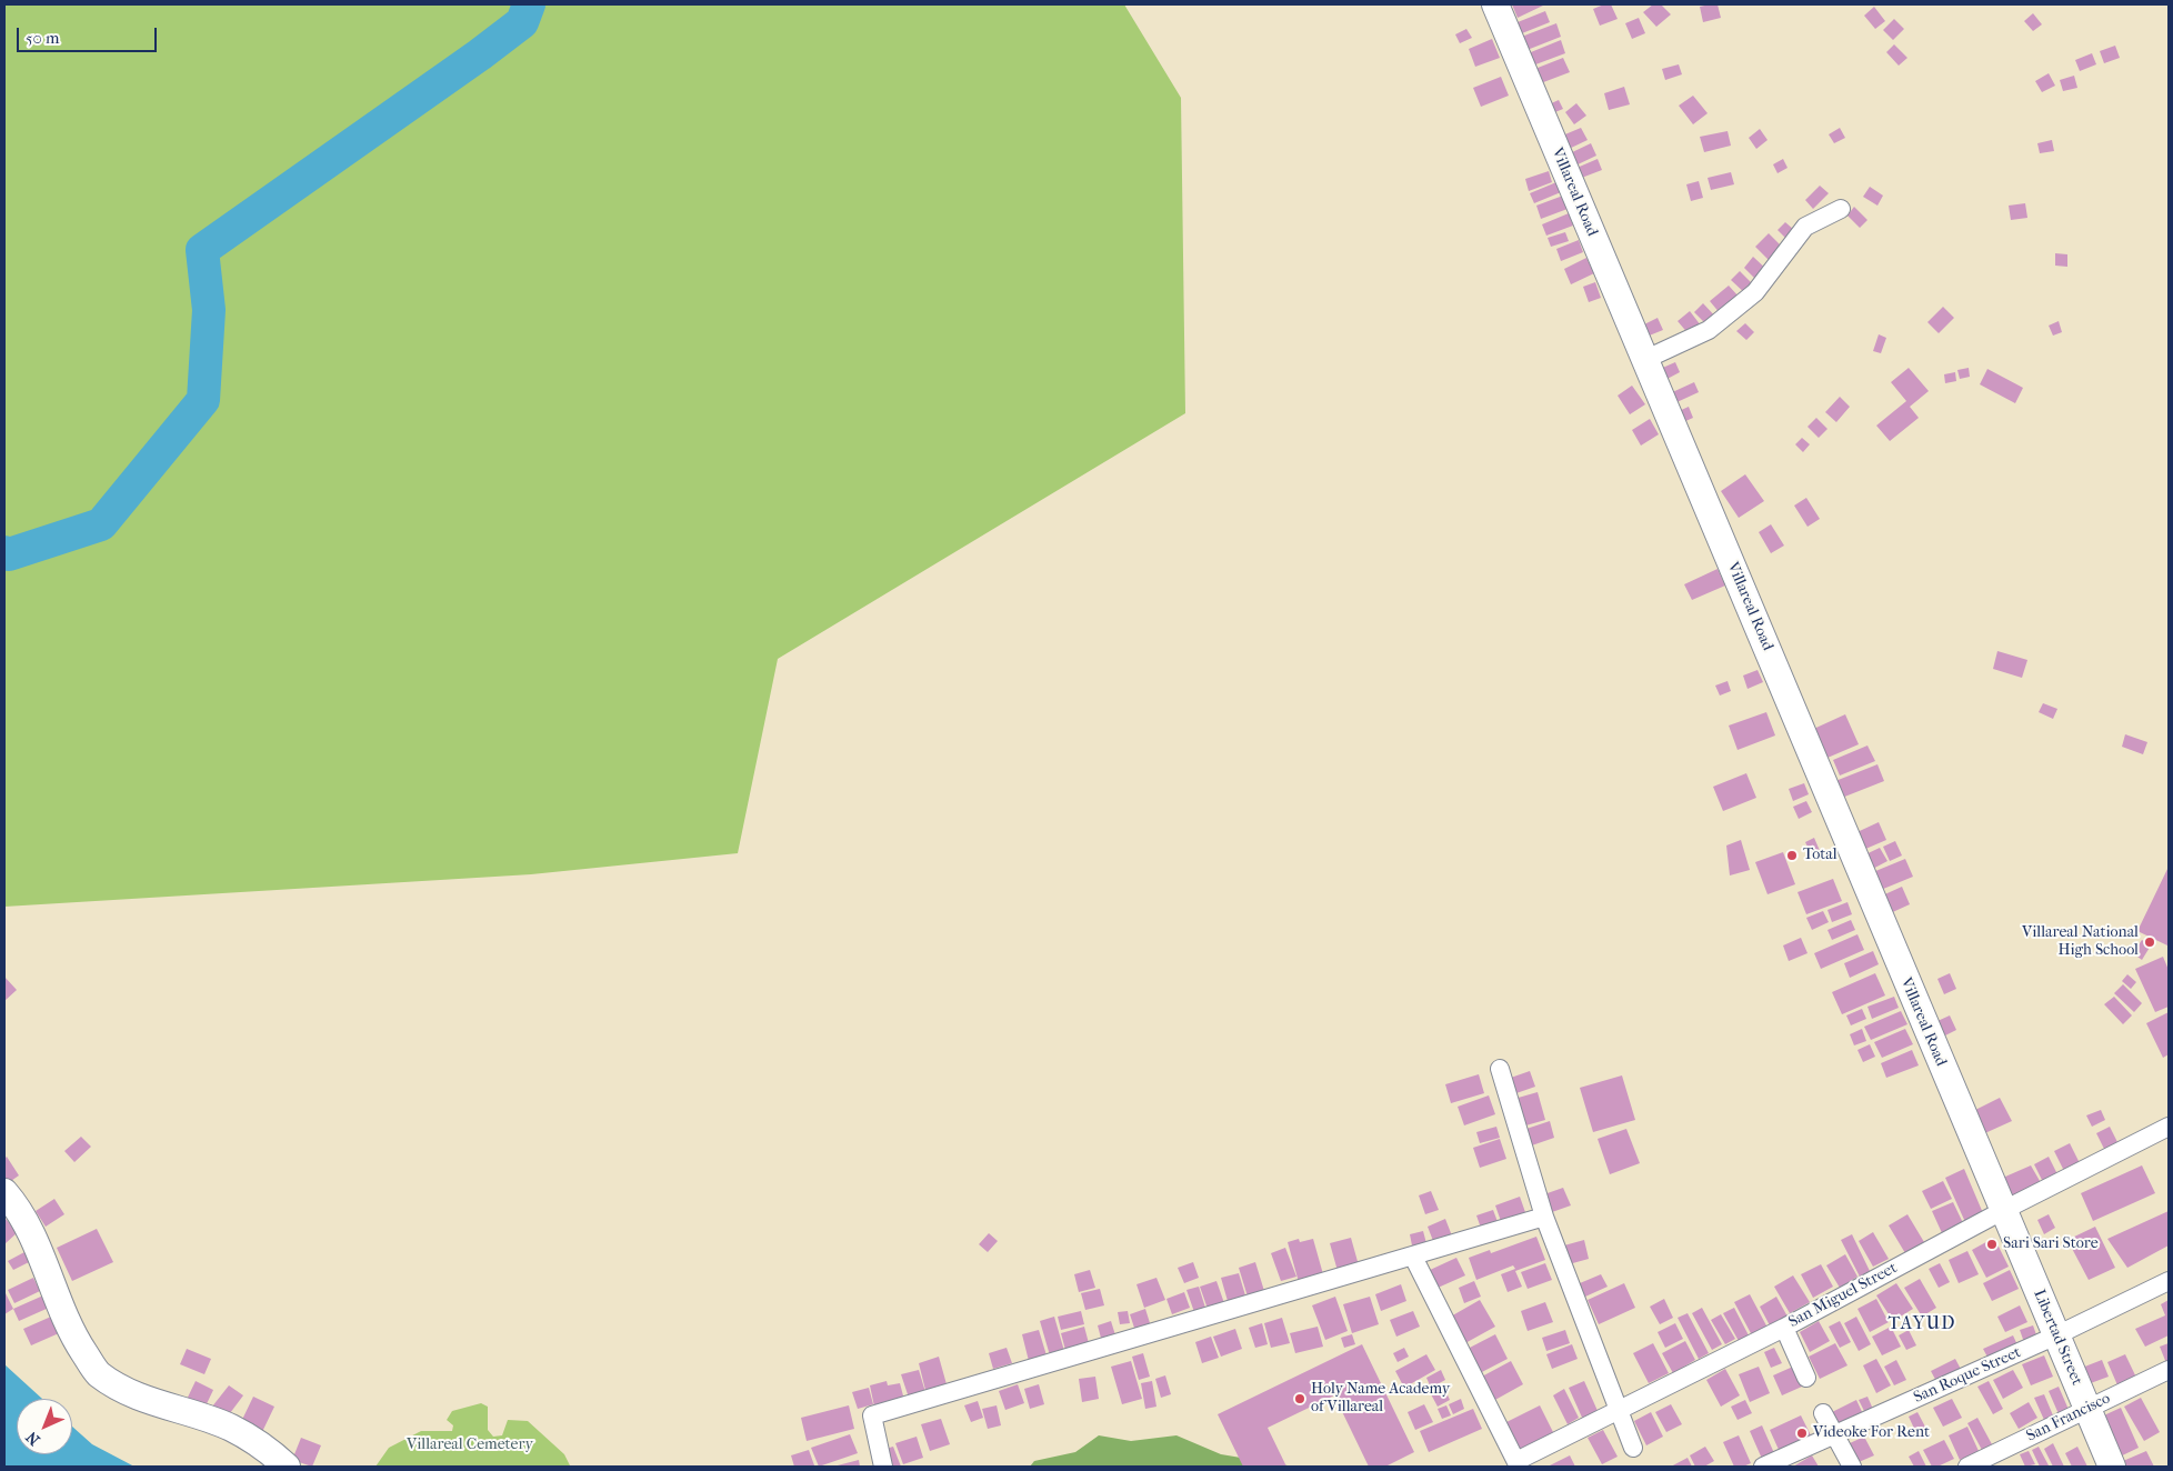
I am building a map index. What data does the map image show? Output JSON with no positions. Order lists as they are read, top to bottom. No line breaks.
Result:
{"streets":{"main road":["Villareal Road","Libertad Street"],"street":["San Miguel Street","San Roque Street","San Francisco"]},"crossings":[["Villareal Road","San Miguel Street"],["Villareal Road","Libertad Street"],["San Miguel Street","Libertad Street"],["Libertad Street","San Roque Street"],["Libertad Street","San Francisco"]],"districts":["TAYUD"],"parks":["Villareal Cemetery"],"places":["Total","Villareal National High School","Sari Sari Store","Holy Name Academy of Villareal","Videoke For Rent"],"scale_bar":"50 m","north":"bottom left"}
